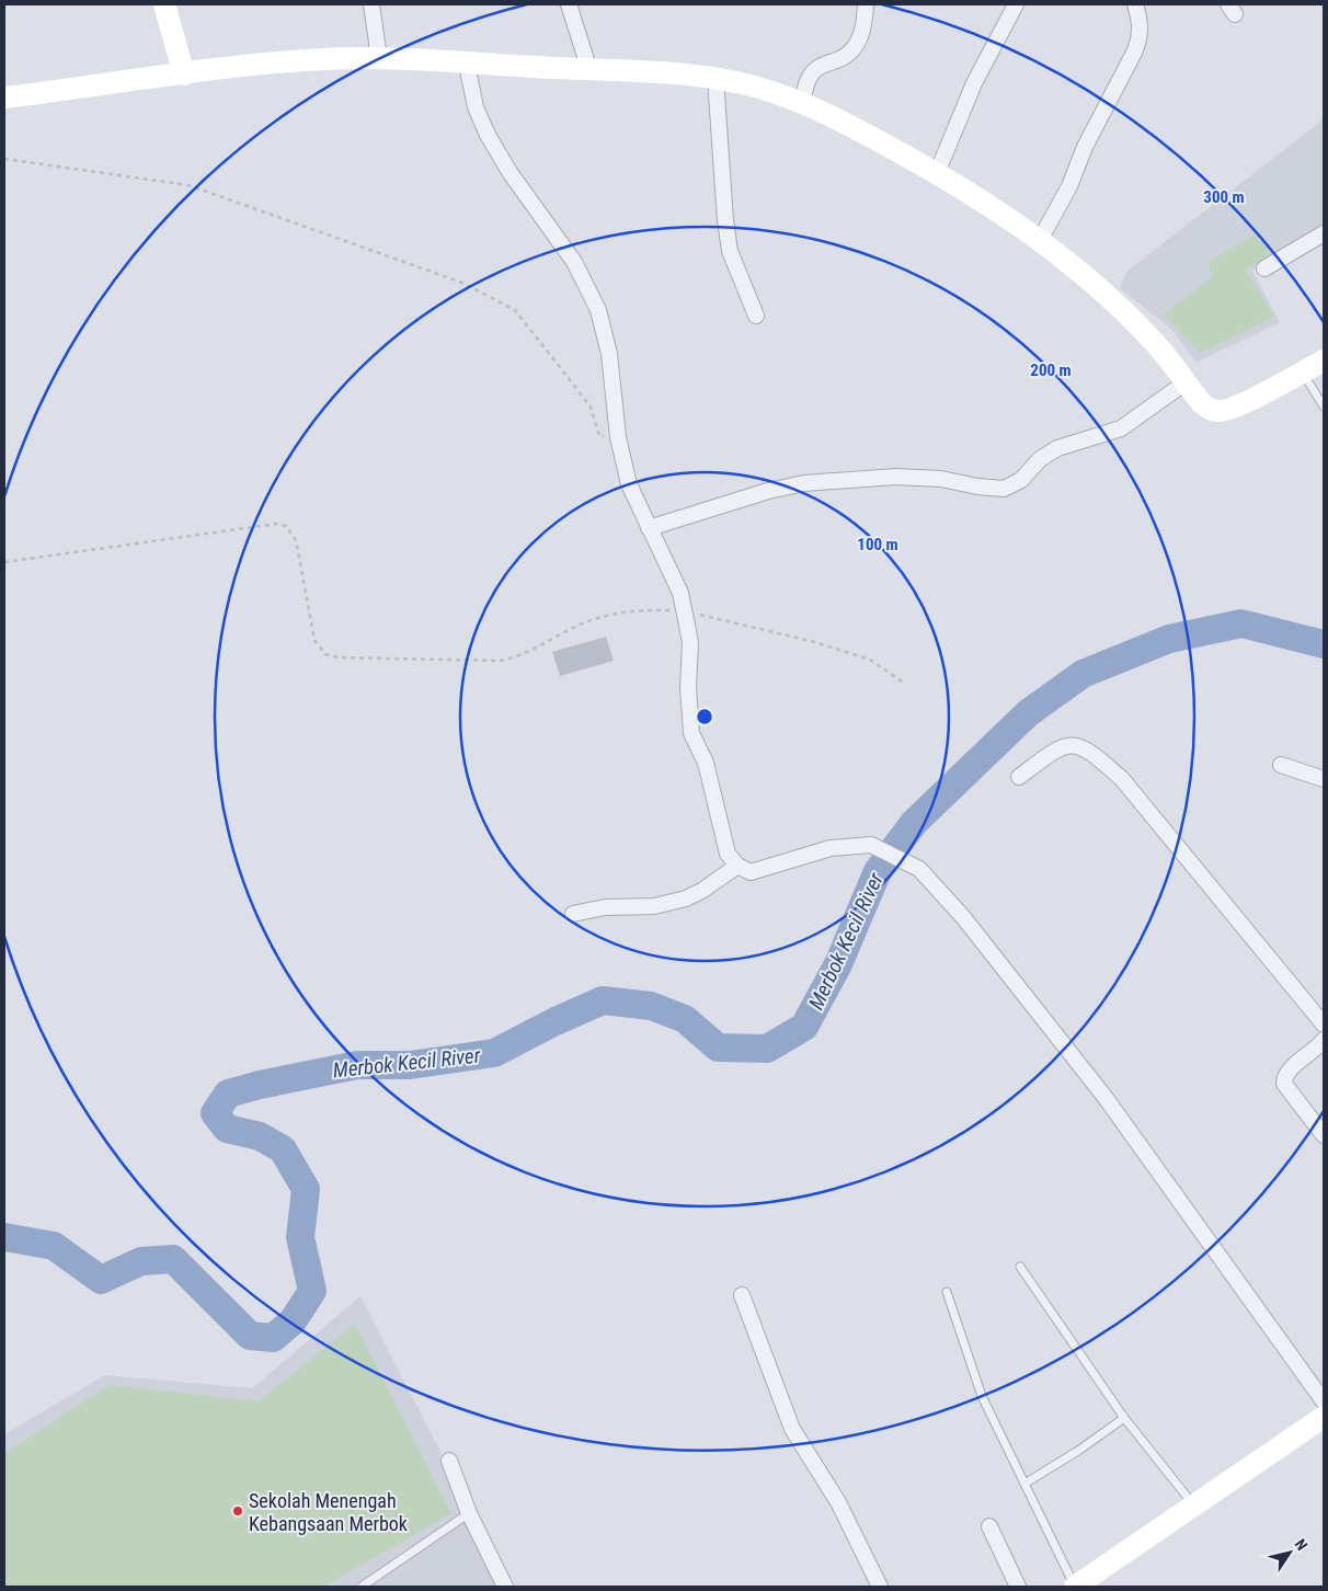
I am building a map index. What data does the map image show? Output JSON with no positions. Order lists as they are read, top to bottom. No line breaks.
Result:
{"water":["Merbok Kecil River"],"places":["Sekolah Menengah Kebangsaan Merbok"],"north":"top right","rings":["300 m","200 m","100 m"]}
